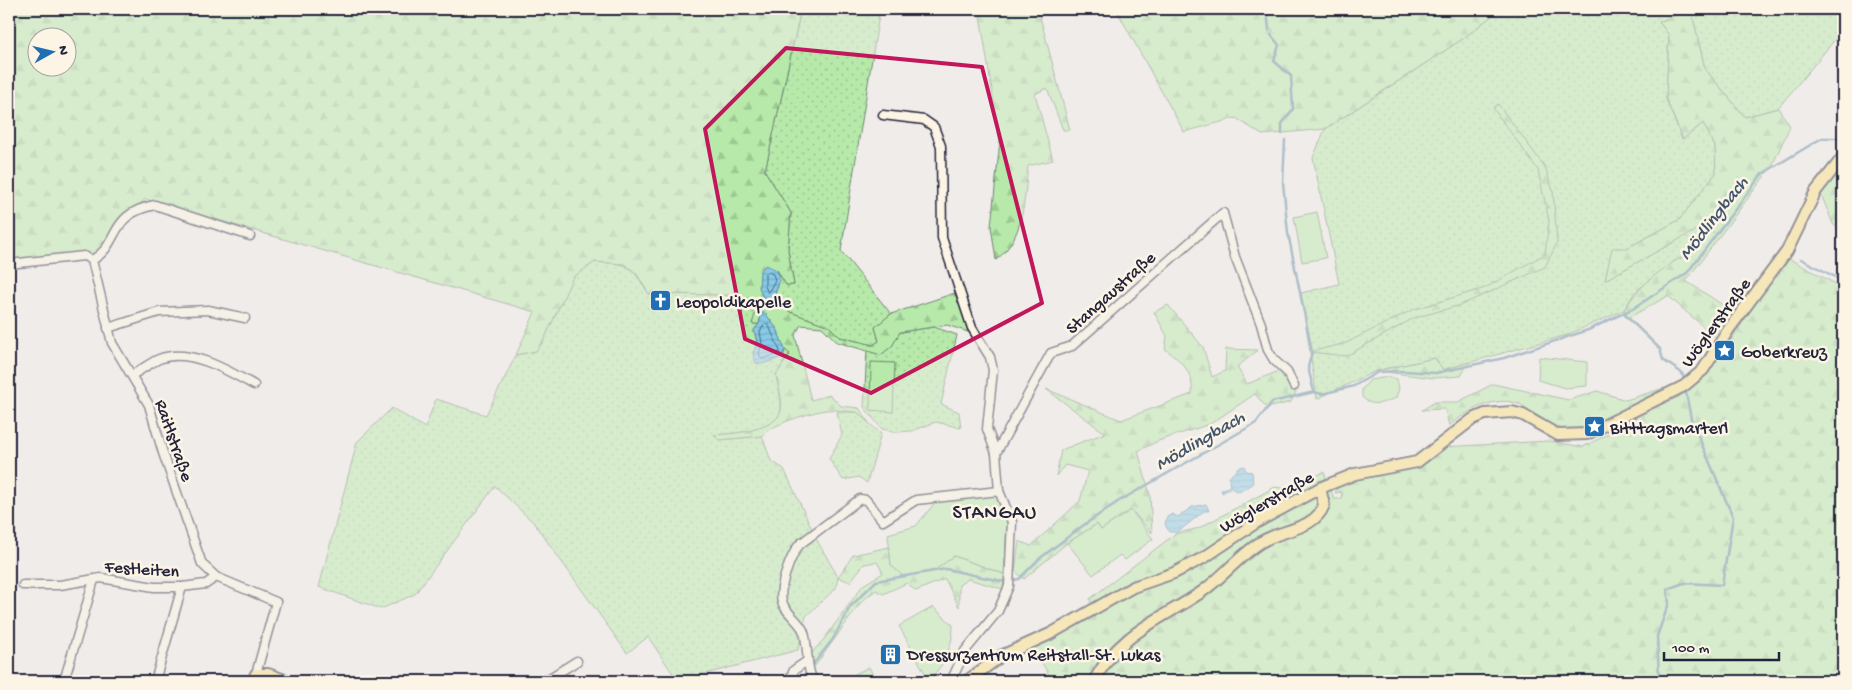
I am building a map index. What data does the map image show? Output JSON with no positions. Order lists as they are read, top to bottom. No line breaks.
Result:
{"streets":{"main road":["Wöglerstraße"],"street":["Stangaustraße","Raitlstraße","Festleiten"]},"crossings":[["Raitlstraße","Festleiten"]],"districts":["STANGAU"],"water":["Mödlingbach"],"places":{"church":["Leopoldikapelle"],"place":["Goberkreuz","Bitttagsmarterl"],"building":["Dressurzentrum Reitstall-St. Lukas"]},"scale_bar":"100 m","north":"right"}
